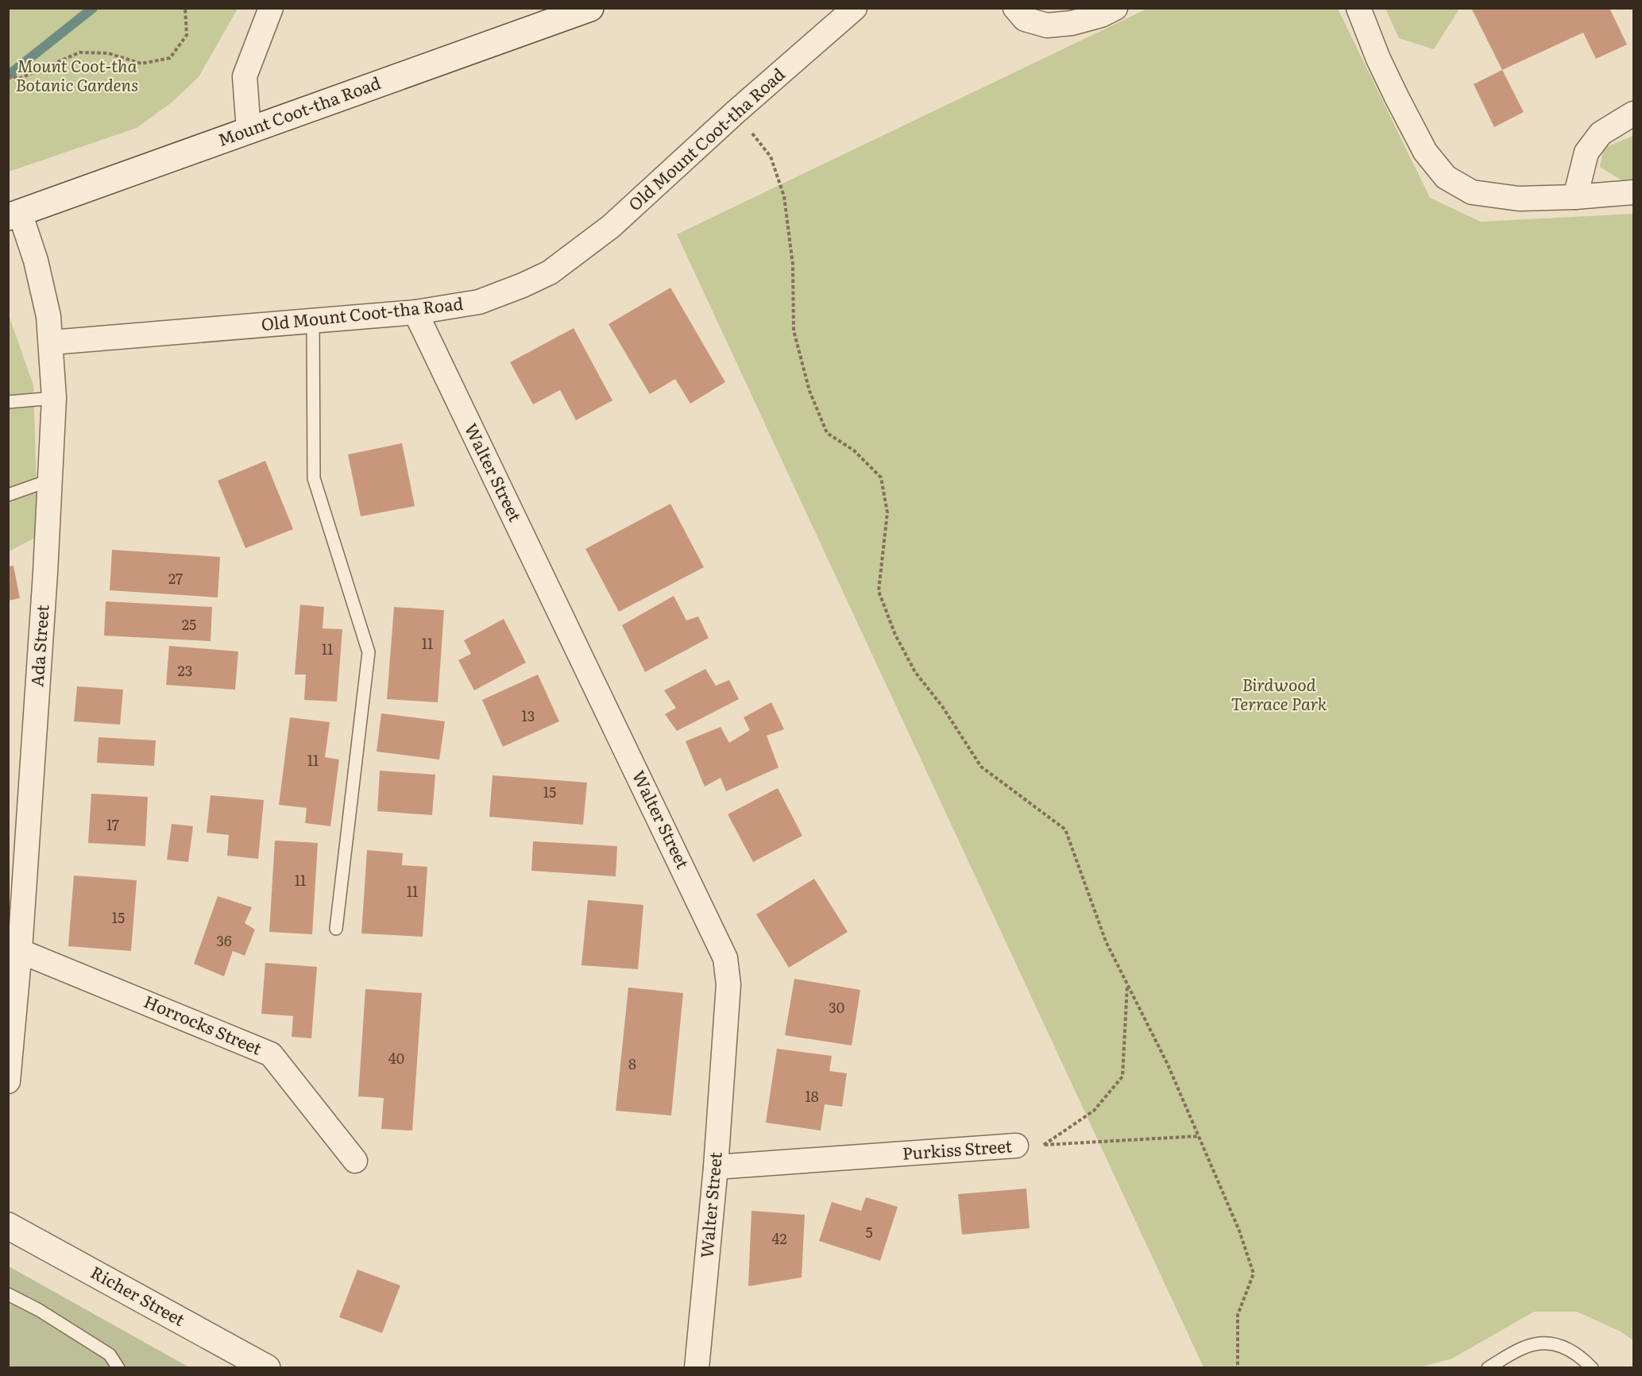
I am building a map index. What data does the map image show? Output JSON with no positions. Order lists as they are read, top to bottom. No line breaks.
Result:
{"streets":{"main road":["Mount Coot-tha Road","Richer Street"],"street":["Old Mount Coot-tha Road","Walter Street","Ada Street","Horrocks Street","Purkiss Street"]},"crossings":[["Mount Coot-tha Road","Ada Street"],["Old Mount Coot-tha Road","Walter Street"],["Old Mount Coot-tha Road","Ada Street"],["Walter Street","Purkiss Street"],["Ada Street","Horrocks Street"]],"parks":["Mount Coot-tha Botanic Gardens","Birdwood Terrace Park"],"house_numbers":["27","25","11","11","23","13","11","15","17","11","11","15","36","30","40","8","18","5","42"]}
